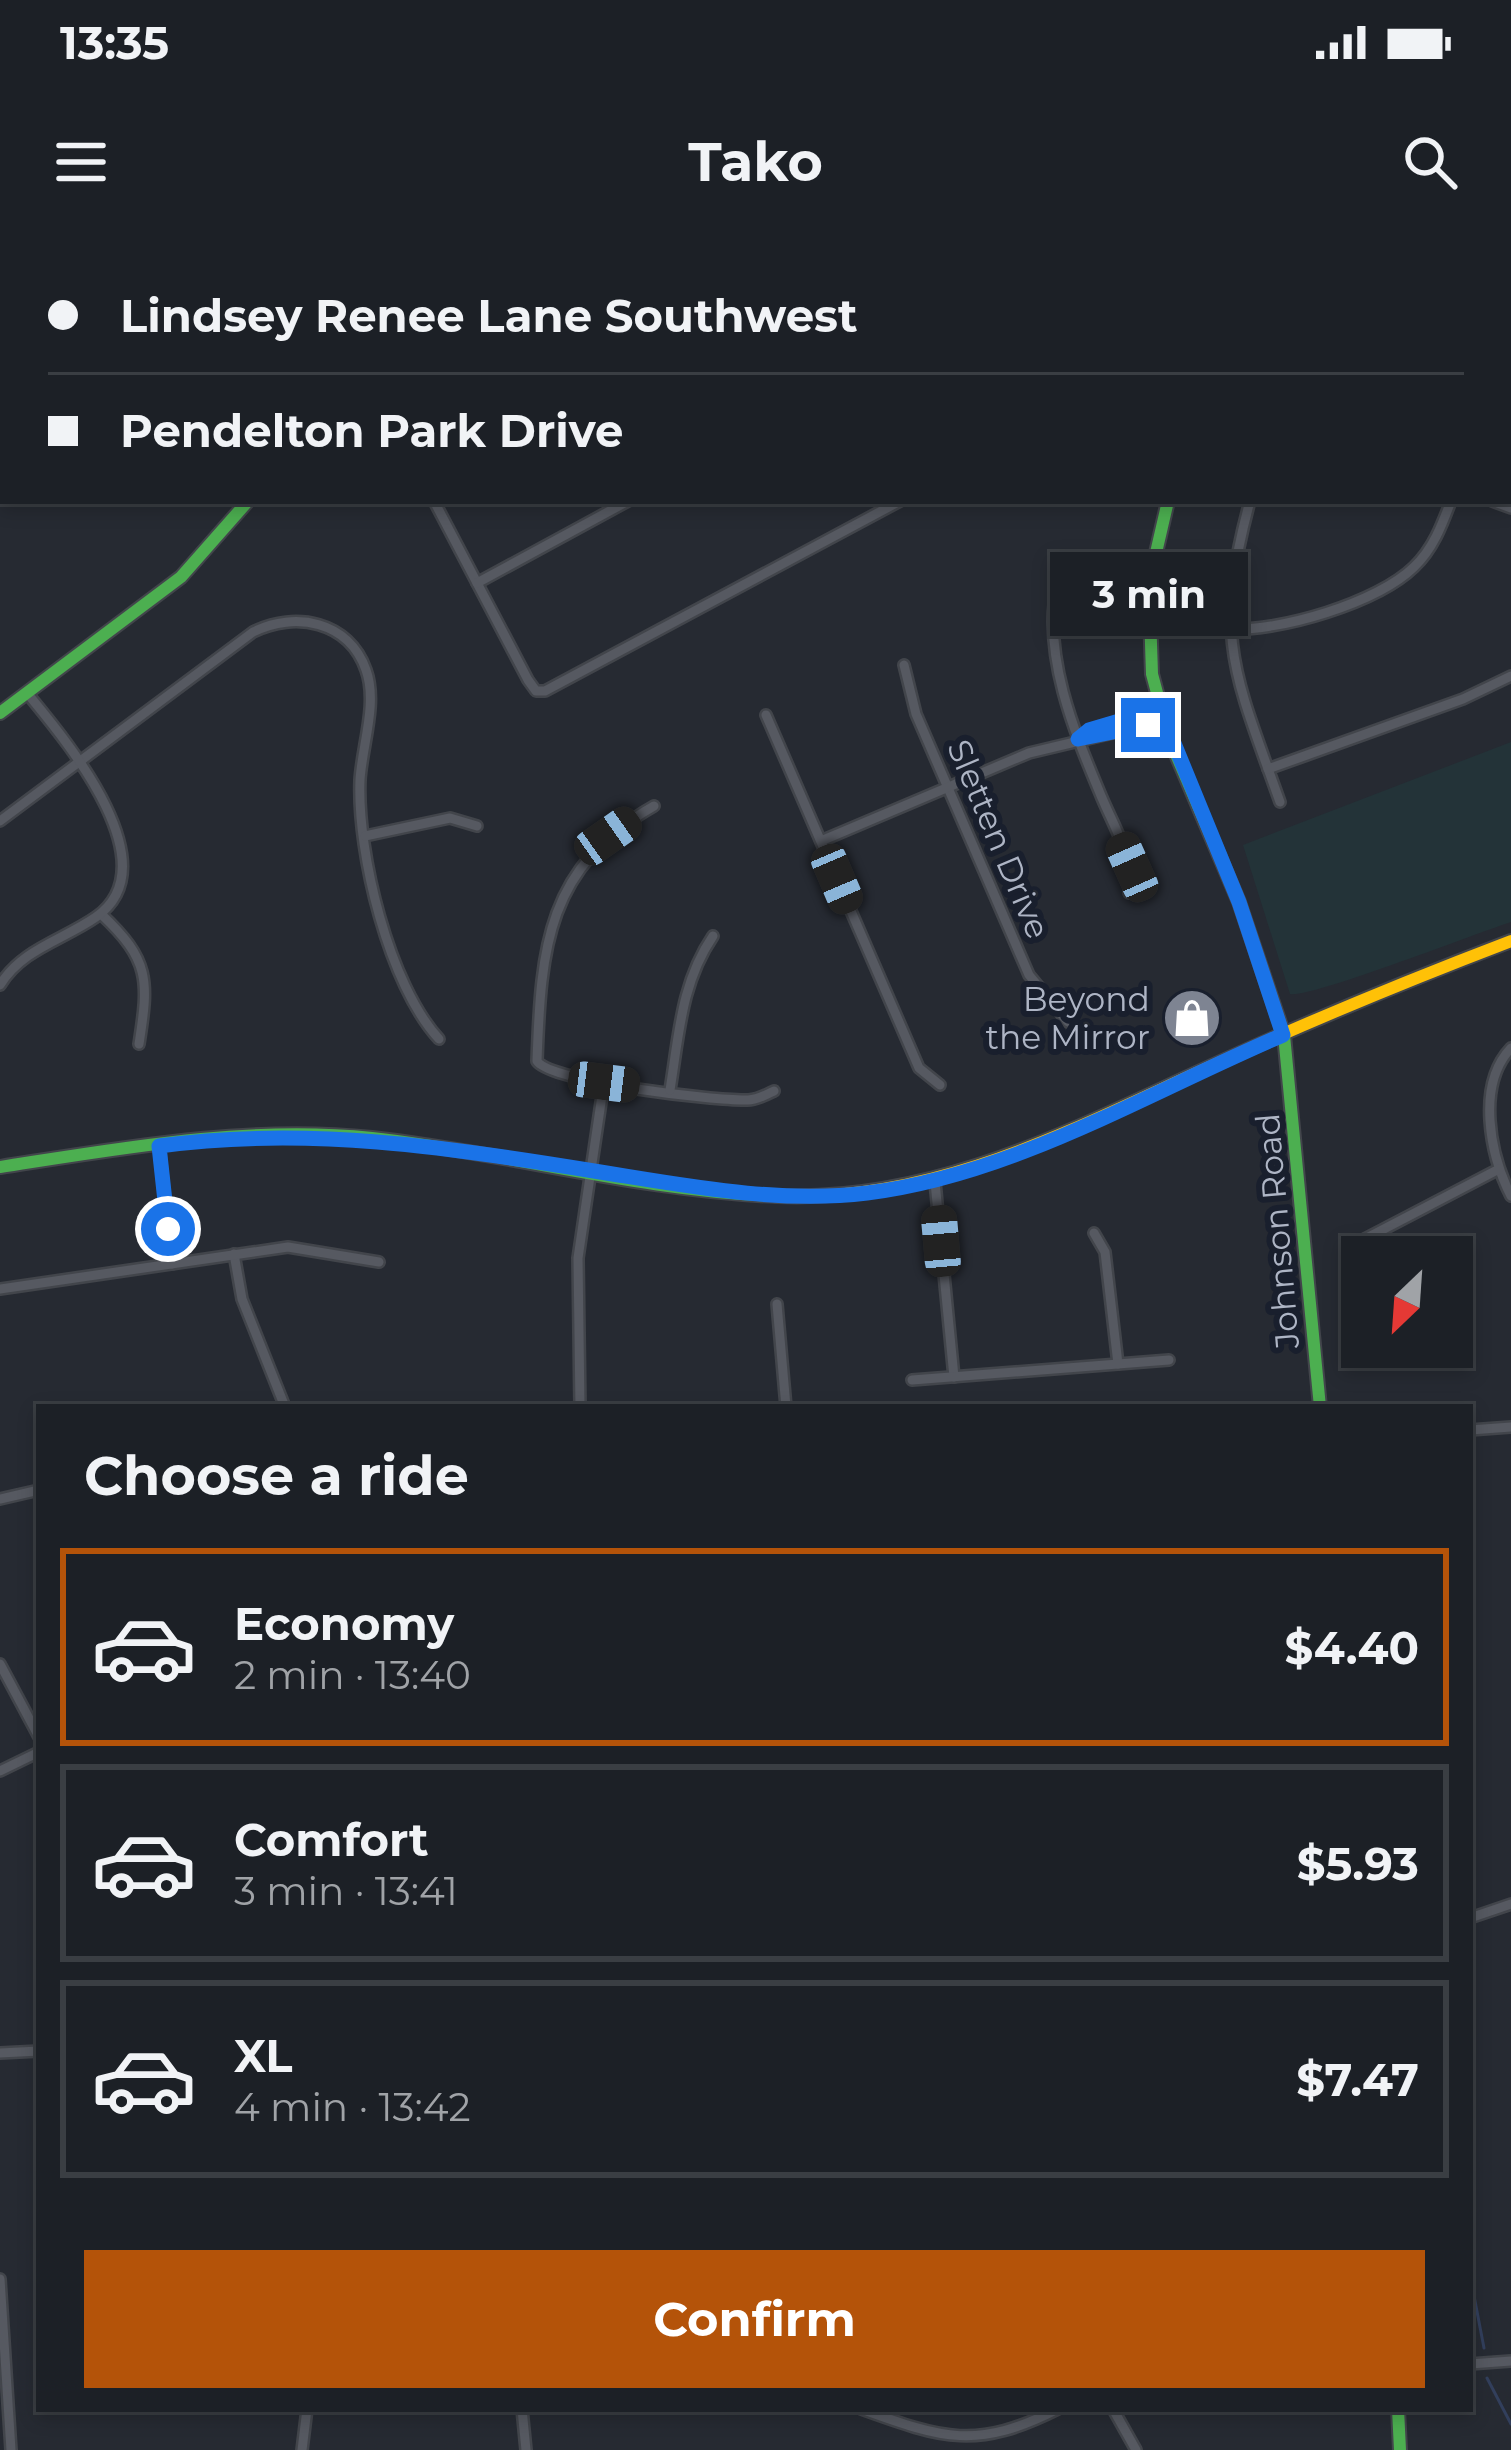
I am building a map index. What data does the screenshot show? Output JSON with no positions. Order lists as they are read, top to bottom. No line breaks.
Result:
{"streets":{"main road":["Johnson Road"],"street":["Sletten Drive"]},"places":{"shop":["Beyond the Mirror"]},"north":"bottom left","page":{"status":"13:35","header":"Tako","banner":["Lindsey Renee Lane Southwest","Pendelton Park Drive"],"bubble":"3 min","heading":"Choose a ride","list":[{"name":"Economy","note":"2 min · 13:40","value":"$4.40"},{"name":"Comfort","note":"3 min · 13:41","value":"$5.93"},{"name":"XL","note":"4 min · 13:42","value":"$7.47"}],"buttons":"Confirm"}}
